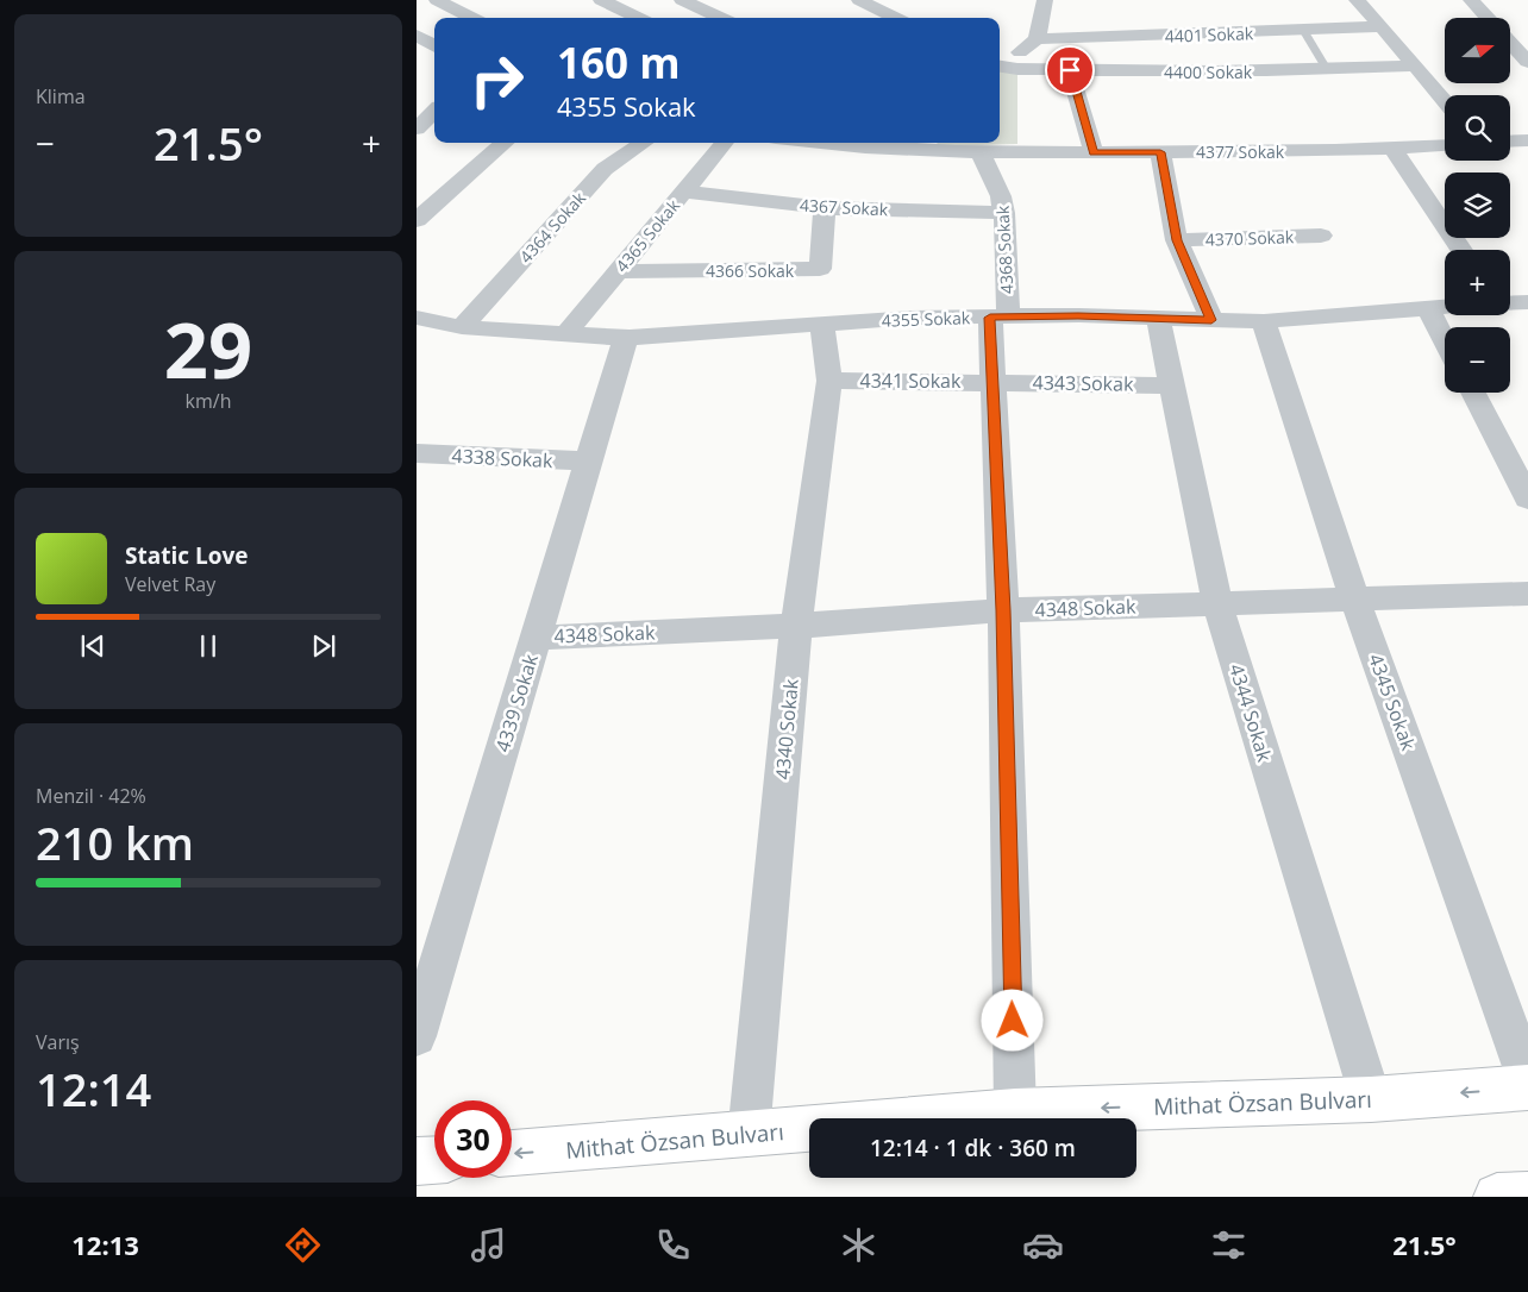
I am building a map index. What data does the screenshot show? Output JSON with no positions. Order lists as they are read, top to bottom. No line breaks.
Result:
{"streets":{"main road":["Mithat Özsan Bulvarı"],"street":["4401 Sokak","4400 Sokak","4377 Sokak","4367 Sokak","4364 Sokak","4365 Sokak","4370 Sokak","4368 Sokak","4366 Sokak","4355 Sokak","4341 Sokak","4343 Sokak","4338 Sokak","4348 Sokak","4345 Sokak","4339 Sokak","4344 Sokak","4340 Sokak"]},"crossings":[["4377 Sokak","4368 Sokak"],["4367 Sokak","4365 Sokak"],["4367 Sokak","4368 Sokak"],["4367 Sokak","4366 Sokak"],["4364 Sokak","4355 Sokak"],["4365 Sokak","4366 Sokak"],["4365 Sokak","4355 Sokak"],["4368 Sokak","4355 Sokak"],["4368 Sokak","4341 Sokak"],["4368 Sokak","4343 Sokak"],["4368 Sokak","4348 Sokak"],["4368 Sokak","Mithat Özsan Bulvarı"],["4355 Sokak","4345 Sokak"],["4355 Sokak","4339 Sokak"],["4355 Sokak","4344 Sokak"],["4355 Sokak","4340 Sokak"],["4341 Sokak","4343 Sokak"],["4341 Sokak","4340 Sokak"],["4343 Sokak","4344 Sokak"],["4338 Sokak","4339 Sokak"],["4348 Sokak","4345 Sokak"],["4348 Sokak","4339 Sokak"],["4348 Sokak","4344 Sokak"],["4348 Sokak","4340 Sokak"],["4344 Sokak","Mithat Özsan Bulvarı"],["4340 Sokak","Mithat Özsan Bulvarı"]],"one_way":["Mithat Özsan Bulvarı"],"north":"right","page":{"tile":["Klima",["29","km/h"],["Menzil · 42%","210 km"],["Varış","12:14"]],"map_buttons":["+","−"],"turn":["160 m","4355 Sokak"],"heat":["−","21.5°","+"],"song":["Static Love","Velvet Ray"],"limit":"30","trip":"12:14 · 1 dk · 360 m","tabs":["12:13","21.5°"]}}
